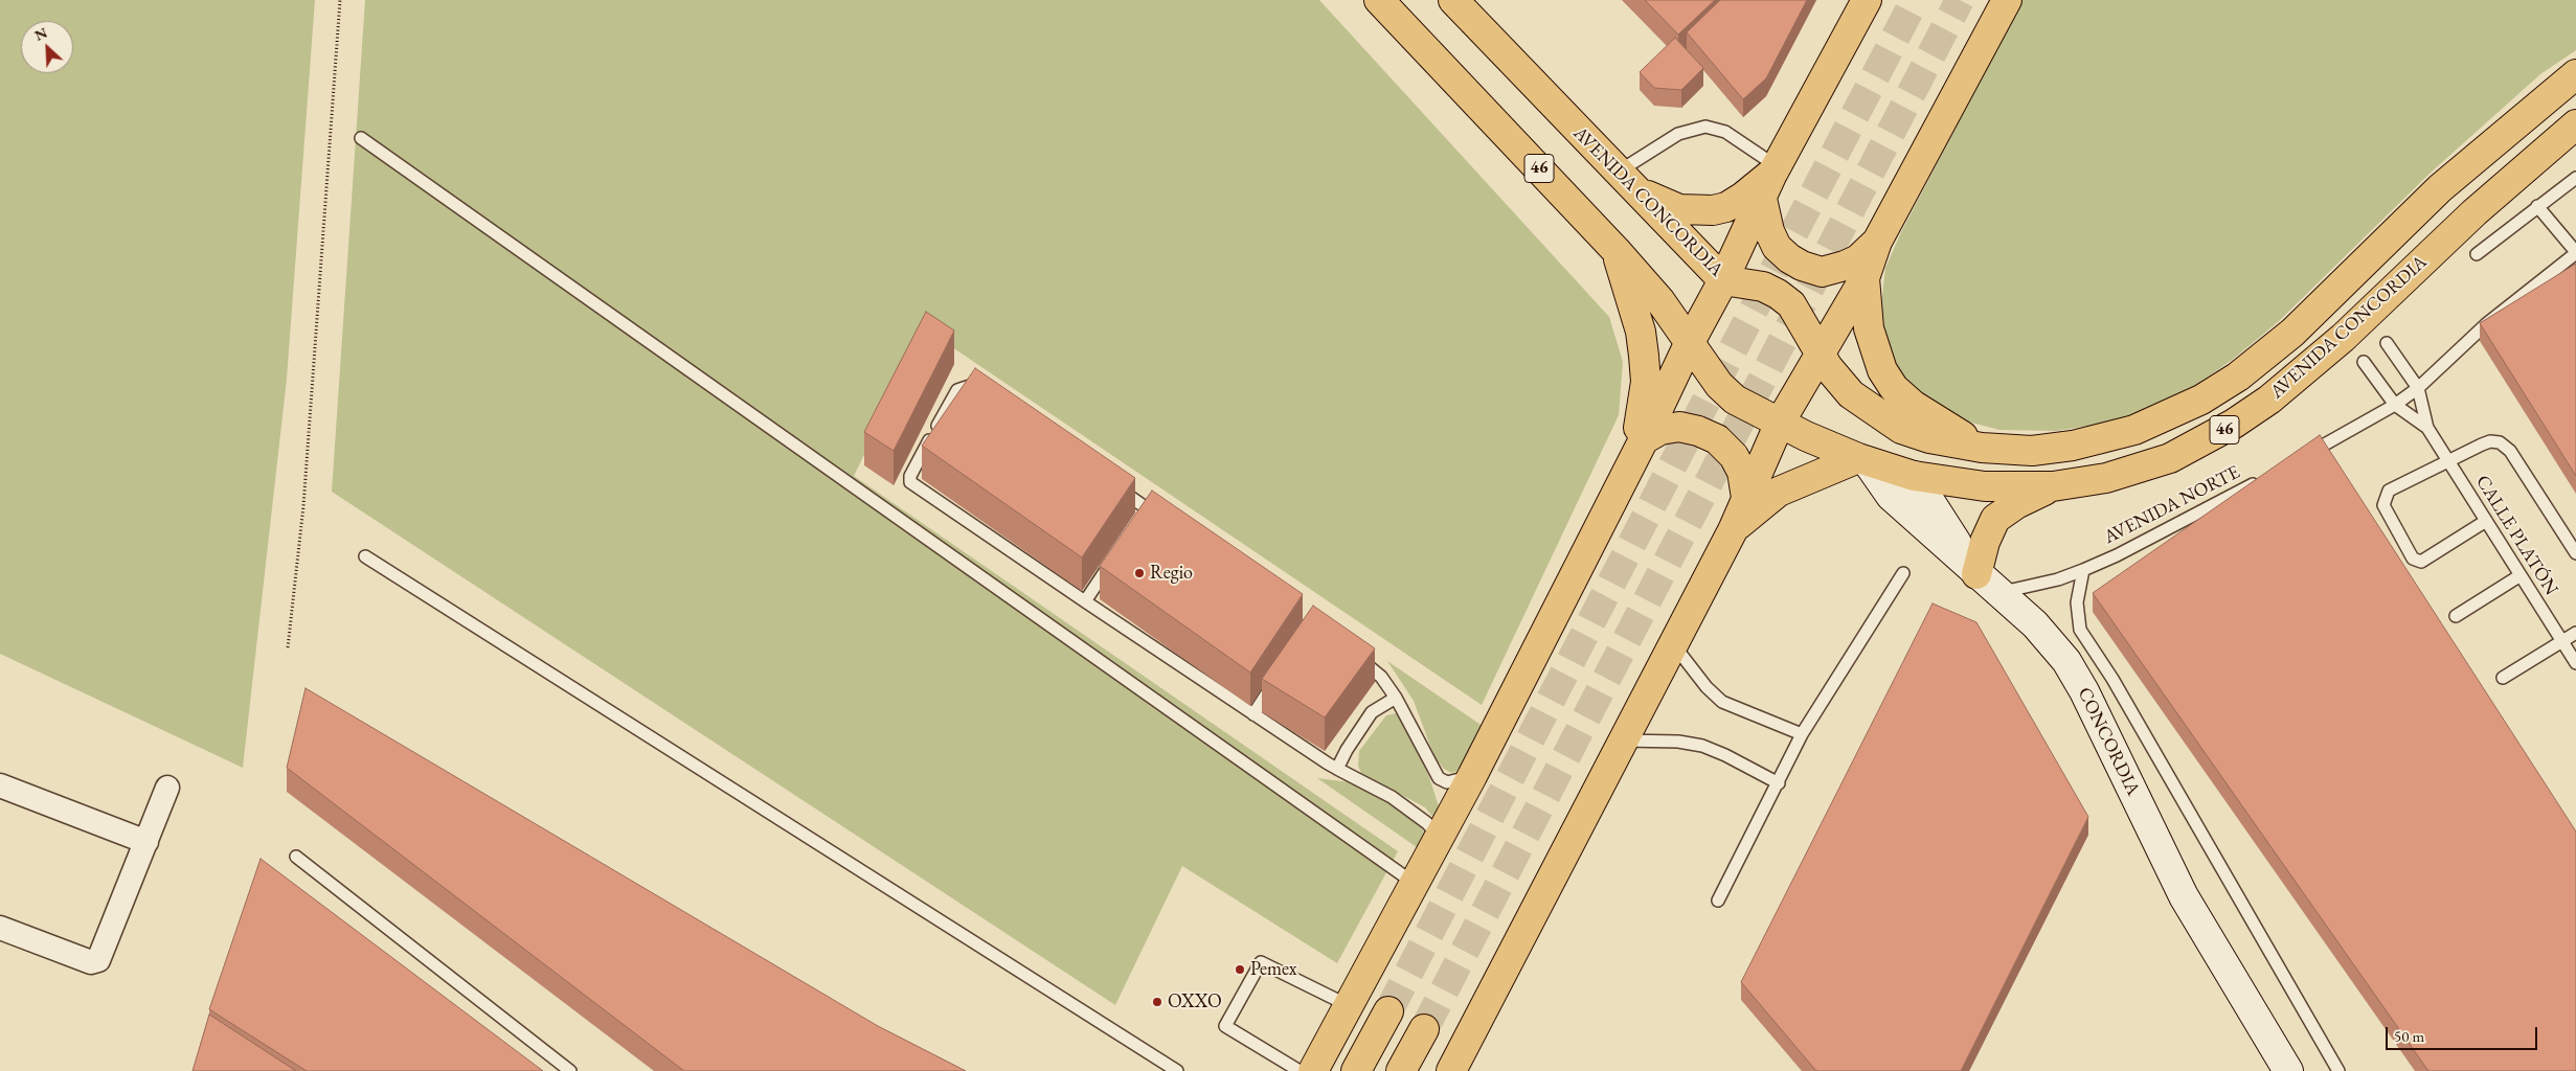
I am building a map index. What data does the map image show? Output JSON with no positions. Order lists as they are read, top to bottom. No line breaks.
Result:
{"streets":{"main road":["46","AVENIDA CONCORDIA"],"street":["CONCORDIA"],"lane":["AVENIDA NORTE","CALLE PLATÓN"]},"crossings":[["AVENIDA CONCORDIA","CONCORDIA"],["AVENIDA NORTE","CONCORDIA"]],"places":["Regio","Pemex","OXXO"],"scale_bar":"50 m","north":"top left"}
